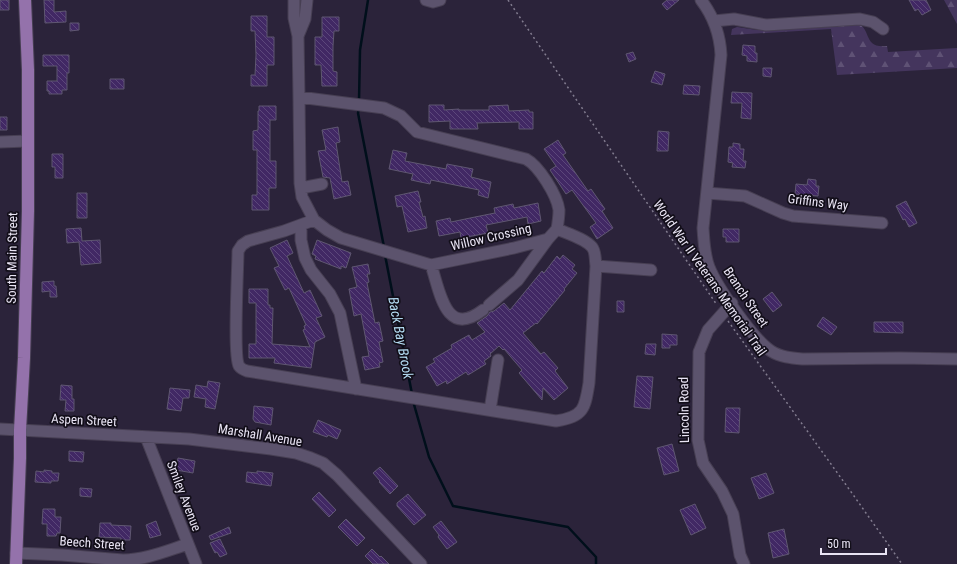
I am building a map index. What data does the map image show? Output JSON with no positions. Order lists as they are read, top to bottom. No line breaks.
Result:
{"streets":{"main road":["South Main Street"],"street":["Griffins Way","Willow Crossing","Branch Street","Lincoln Road","Aspen Street","Marshall Avenue","Smiley Avenue","Beech Street"],"path":["World War II Veterans Memorial Trail"]},"crossings":[["Griffins Way","Branch Street"],["South Main Street","Aspen Street"],["South Main Street","Beech Street"],["World War II Veterans Memorial Trail","Lincoln Road"],["Branch Street","Lincoln Road"],["Aspen Street","Marshall Avenue"],["Aspen Street","Smiley Avenue"],["Marshall Avenue","Smiley Avenue"],["Smiley Avenue","Beech Street"]],"water":["Back Bay Brook"],"scale_bar":"50 m"}
